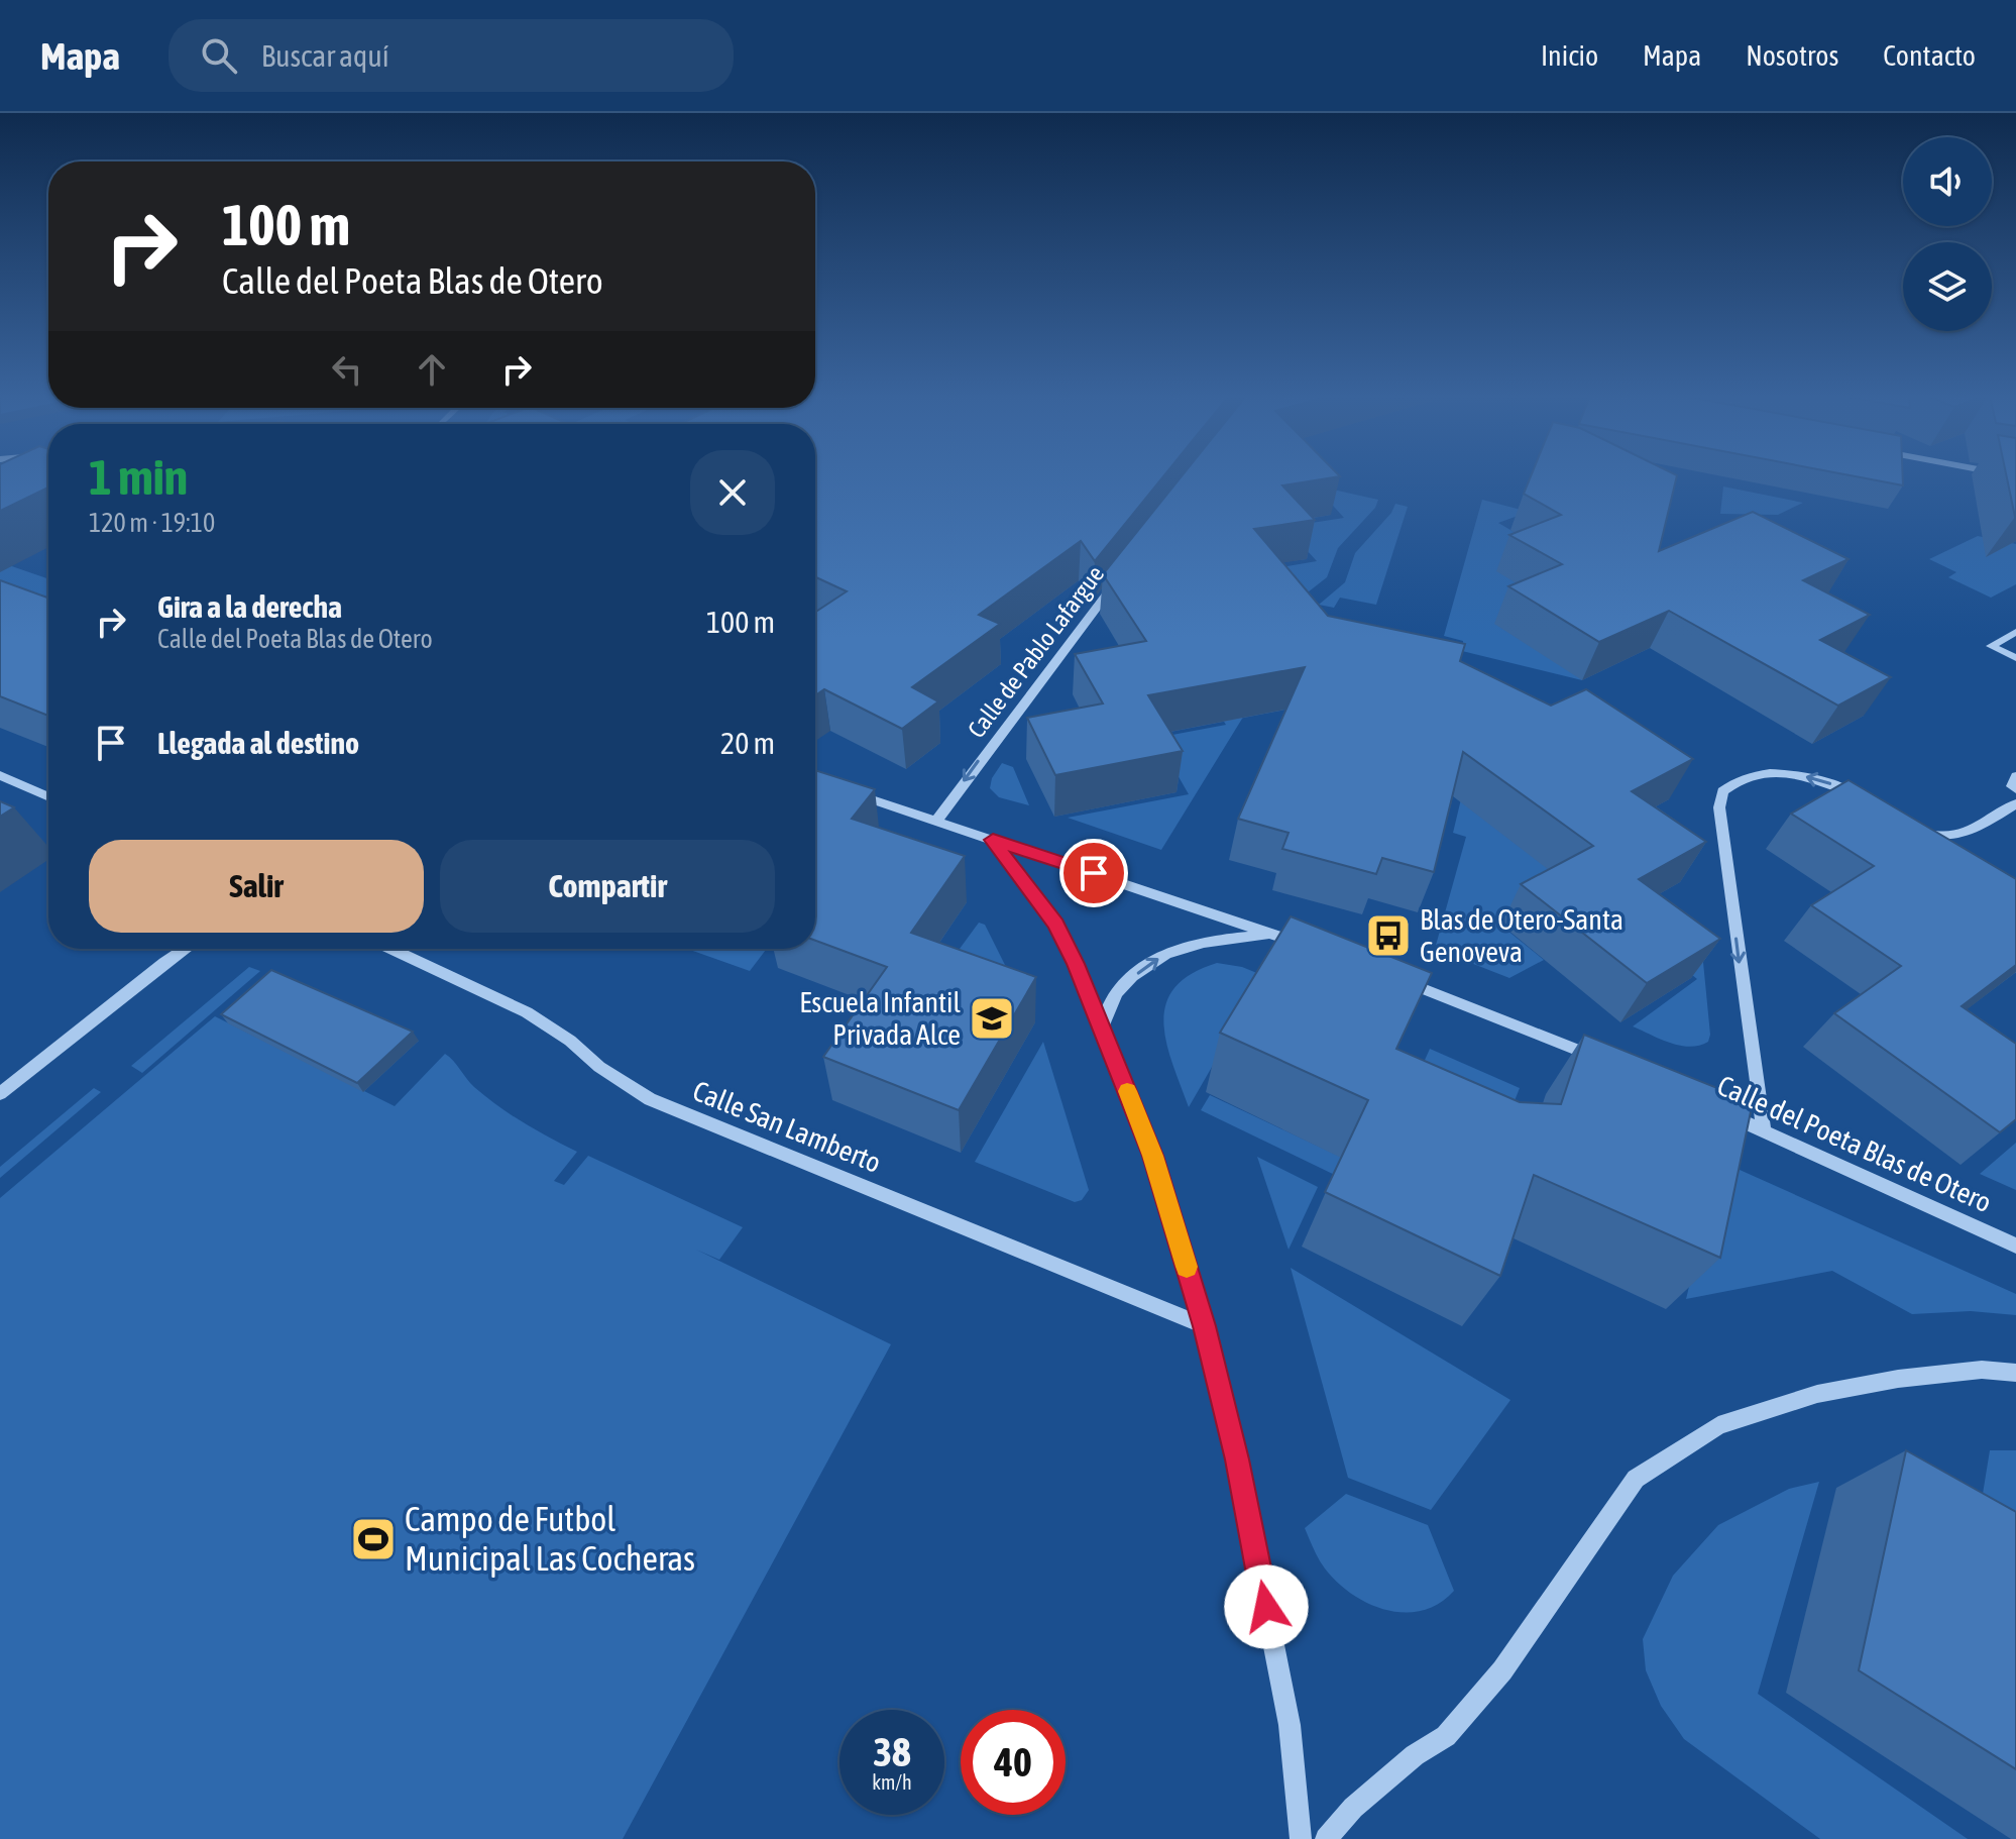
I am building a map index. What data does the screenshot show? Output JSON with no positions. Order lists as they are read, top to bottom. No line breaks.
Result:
{"streets":{"street":["Calle de Pablo Lafargue","Calle San Lamberto","Calle del Poeta Blas de Otero"]},"one_way":["Calle de Pablo Lafargue"],"places":{"bus stop":["Blas de Otero-Santa Genoveva"],"school or university":["Escuela Infantil Privada Alce"],"sports":["Campo de Futbol Municipal Las Cocheras"]},"page":{"header":"Mapa","search":"Buscar aquí","nav":["Inicio","Mapa","Nosotros","Contacto"],"turn":["100 m","Calle del Poeta Blas de Otero"],"heading":["1 min","120 m · 19:10"],"list":[{"name":"Gira a la derecha","note":"Calle del Poeta Blas de Otero","value":"100 m"},{"name":"Llegada al destino","value":"20 m"}],"buttons":["Salir","Compartir"],"speed":"38 km/h","limit":"40"}}
